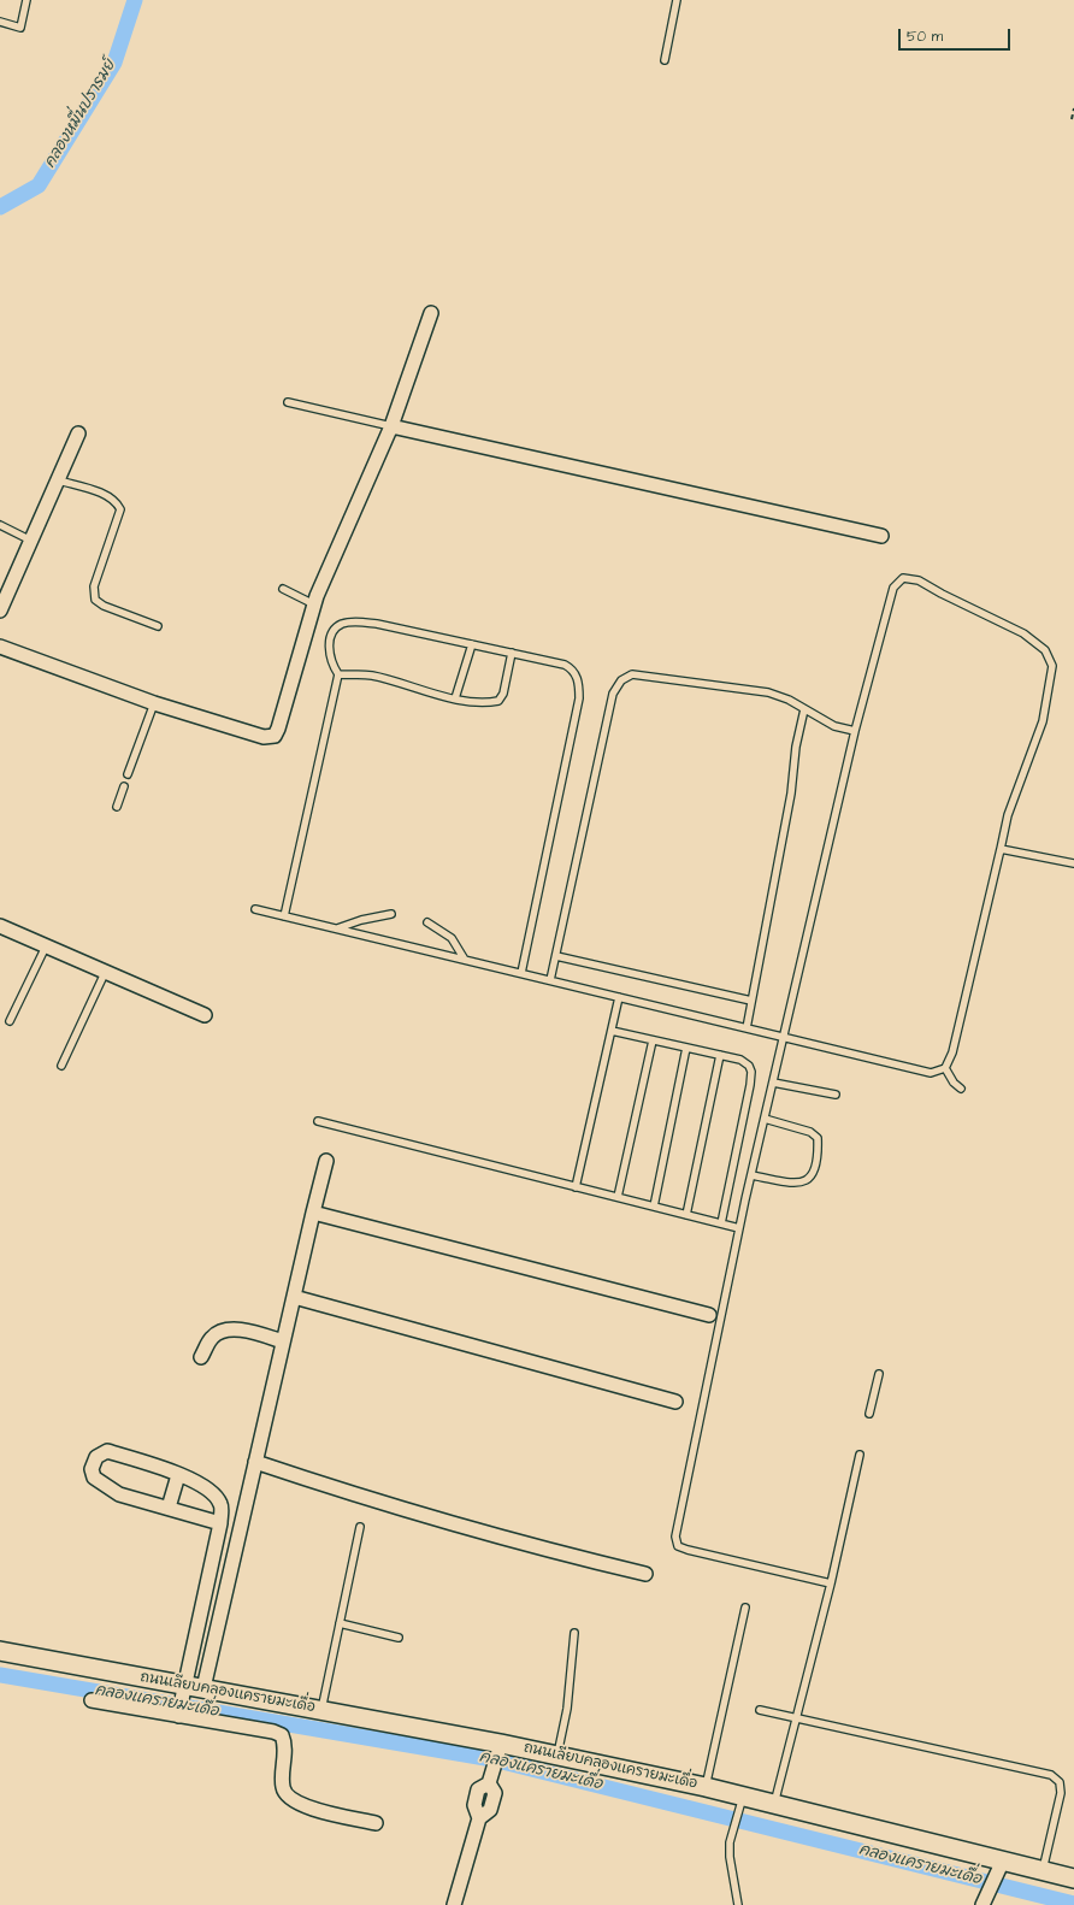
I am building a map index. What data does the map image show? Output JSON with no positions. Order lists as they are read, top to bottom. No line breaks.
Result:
{"streets":{"street":["ถนนเลียบคลองแครายมะเดื่อ"]},"water":["คลองหมื่นปรารมย์","คลองแครายมะเดื่อ"],"scale_bar":"50 m"}
